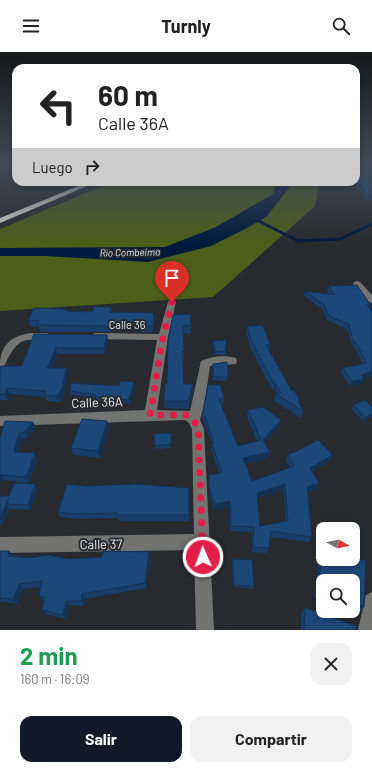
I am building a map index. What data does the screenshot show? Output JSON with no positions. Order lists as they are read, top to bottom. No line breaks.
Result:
{"streets":{"street":["Calle 36","Calle 36A","Calle 37"]},"water":["Río Combeima"],"north":"right","page":{"header":"Turnly","turn":["60 m","Calle 36A"],"then":"Luego","heading":["2 min","160 m · 16:09"],"buttons":["Salir","Compartir"]}}
